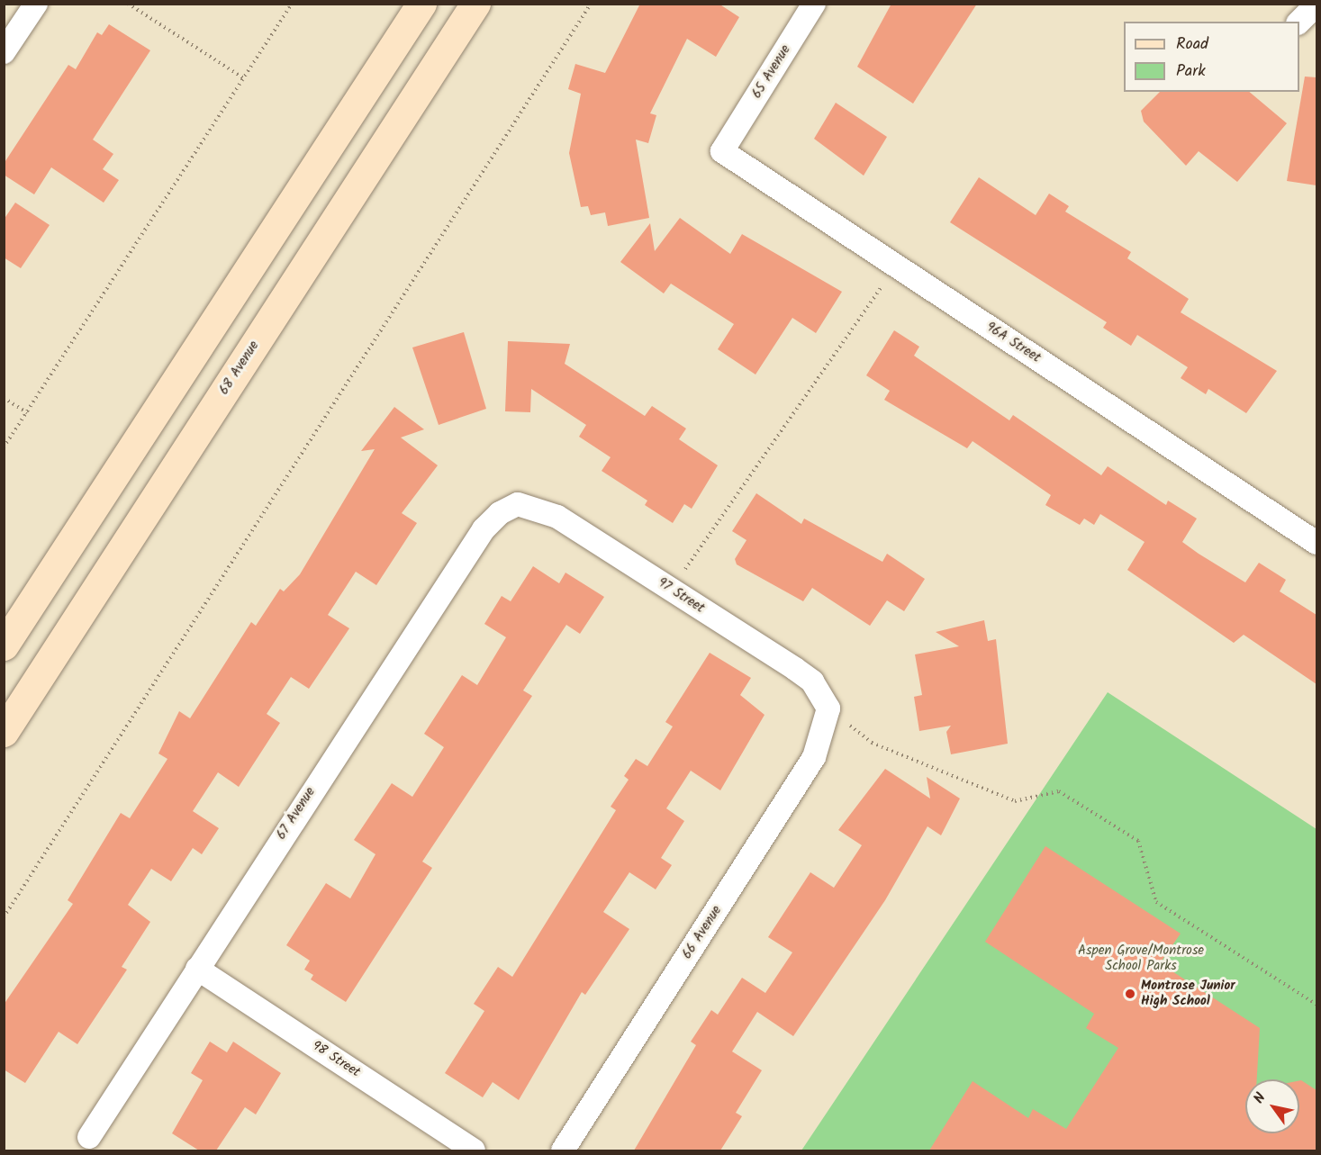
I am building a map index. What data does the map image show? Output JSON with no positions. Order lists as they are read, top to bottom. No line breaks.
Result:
{"streets":{"main road":["68 Avenue"],"street":["65 Avenue","96A Street","97 Street","67 Avenue","66 Avenue","98 Street"]},"crossings":[["65 Avenue","96A Street"],["97 Street","67 Avenue"],["97 Street","66 Avenue"],["67 Avenue","98 Street"]],"parks":["Aspen Grove/Montrose School Parks"],"places":["Montrose Junior High School"],"legend":["Road","Park"],"north":"top left"}
